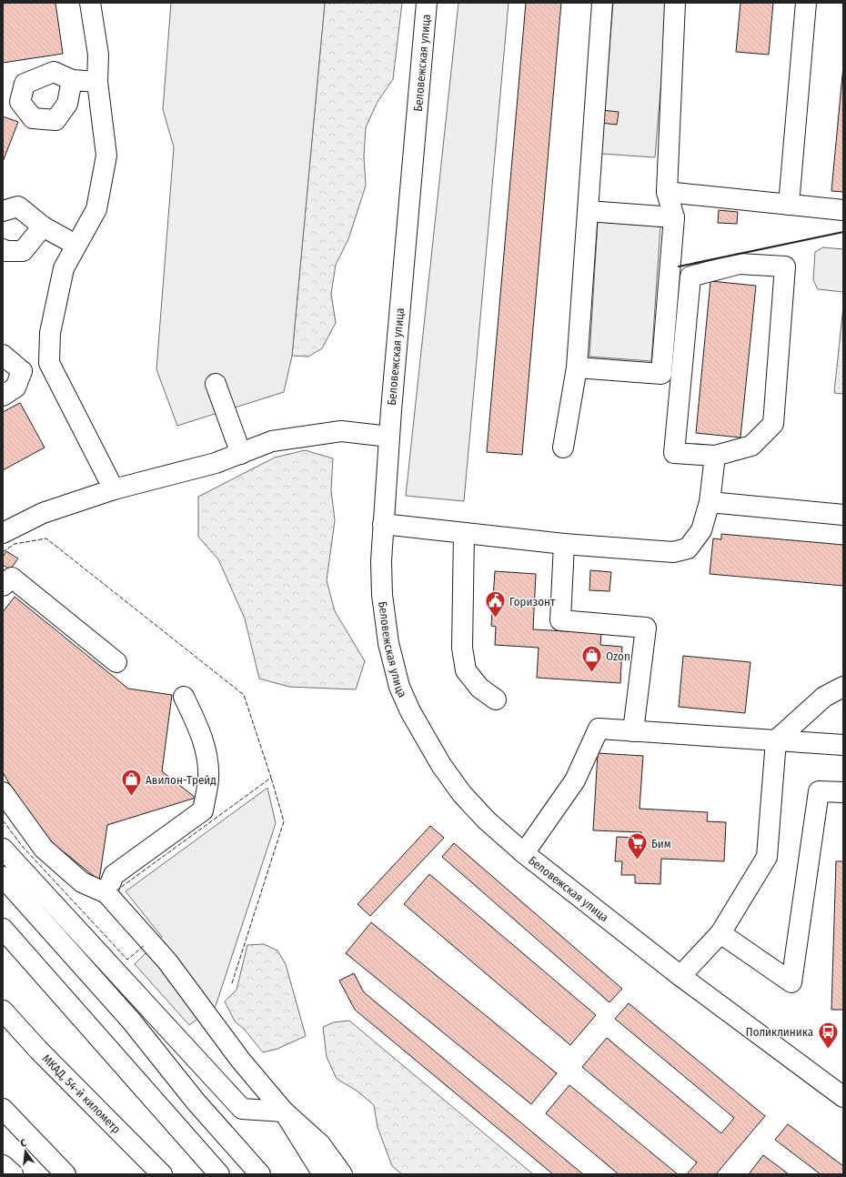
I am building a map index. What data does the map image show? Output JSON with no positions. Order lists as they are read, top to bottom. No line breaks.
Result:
{"streets":{"main road":["Беловежская улица","МКАД, 54-й километр"]},"places":{"public building":["Горизонт"],"shop":["Ozon","Авилон-Трейд"],"supermarket":["Бим"],"bus stop":["Поликлиника"]},"north":"top"}
